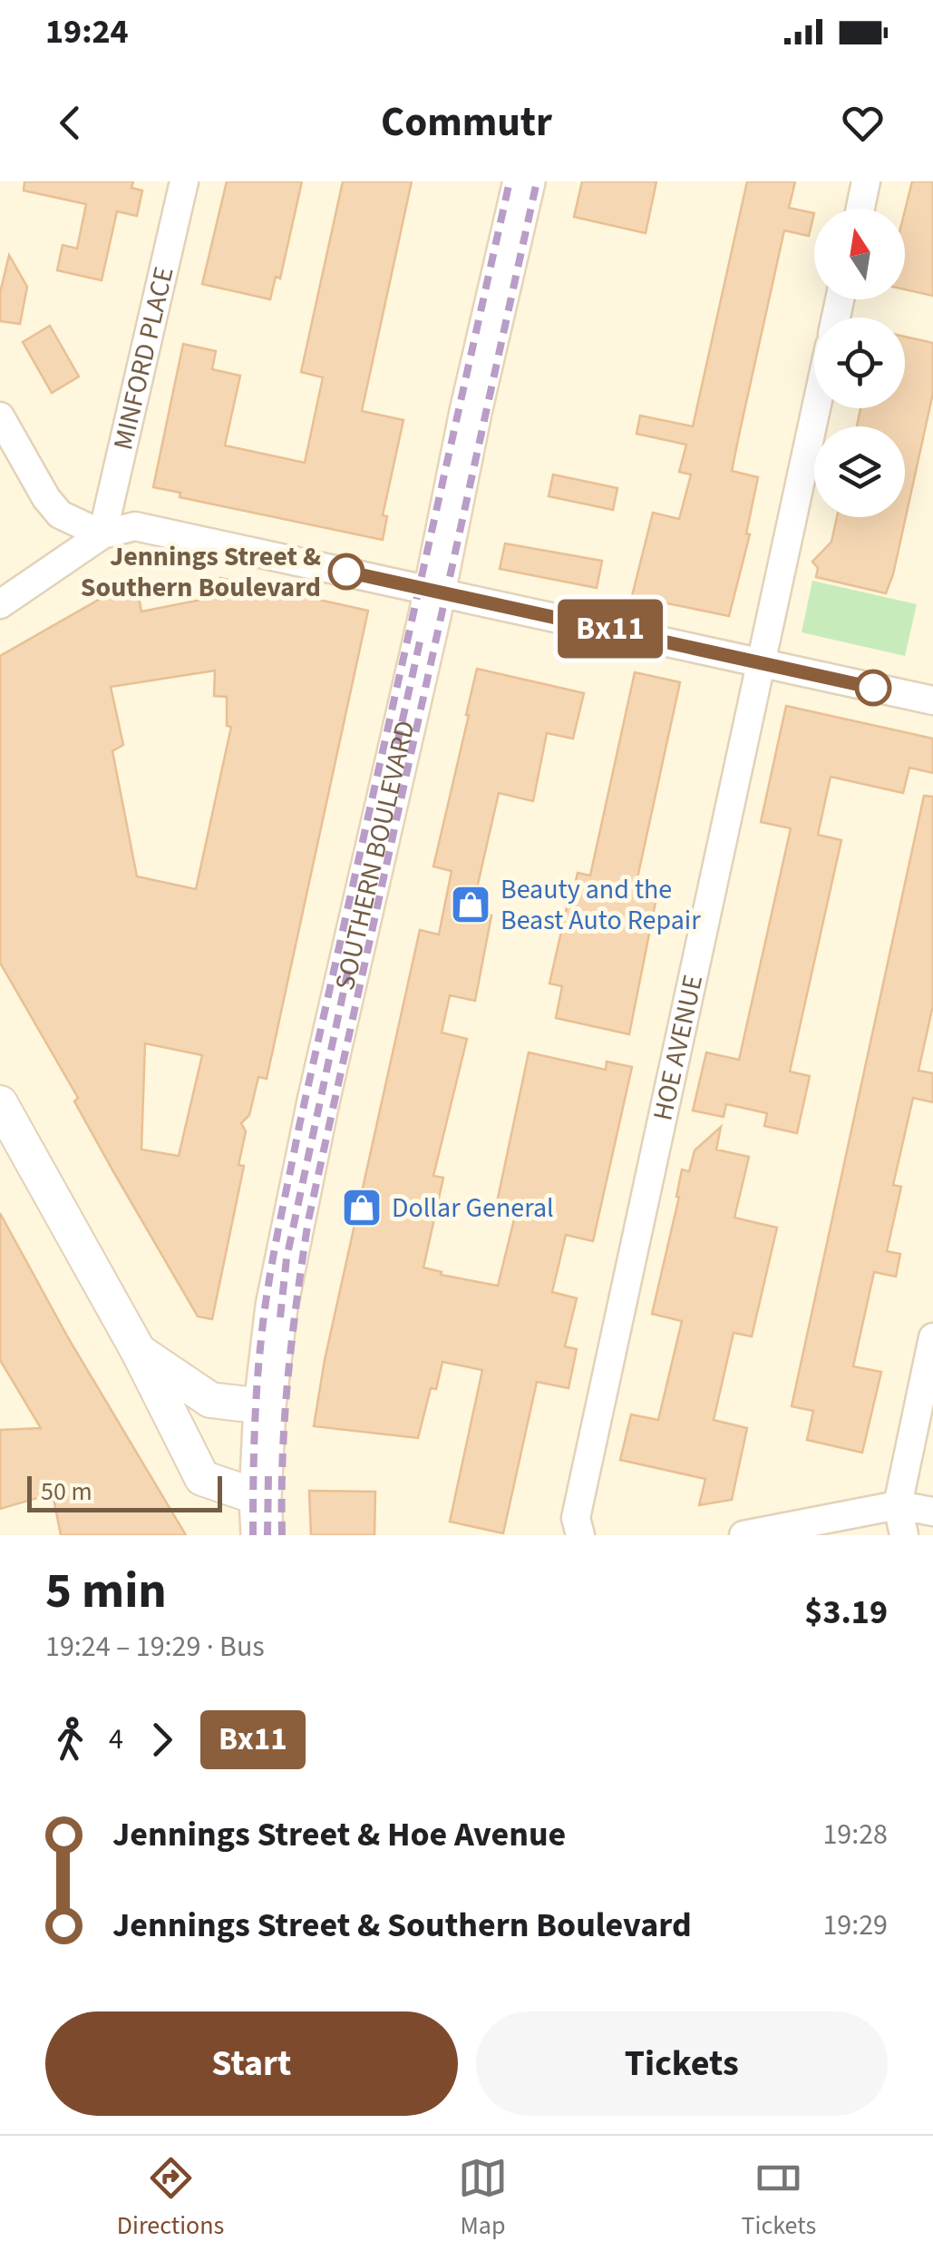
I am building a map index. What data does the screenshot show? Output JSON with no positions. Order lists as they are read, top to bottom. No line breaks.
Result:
{"streets":{"main road":["SOUTHERN BOULEVARD"],"street":["MINFORD PLACE","HOE AVENUE"]},"places":{"other":["Jennings Street & Southern Boulevard"],"shop":["Beauty and the Beast Auto Repair","Dollar General"]},"lines":["bus line Bx11"],"scale_bar":"50 m","north":"top","page":{"status":"19:24","header":"Commutr","on_map":"Bx11","scale":"50 m","heading":["5 min","19:24 – 19:29 · Bus","$3.19"],"legs":["4","Bx11"],"list":[{"name":"Jennings Street & Hoe Avenue","value":"19:28"},{"name":"Jennings Street & Southern Boulevard","value":"19:29"}],"buttons":["Start","Tickets"],"tabs":["Directions","Map","Tickets"]}}
